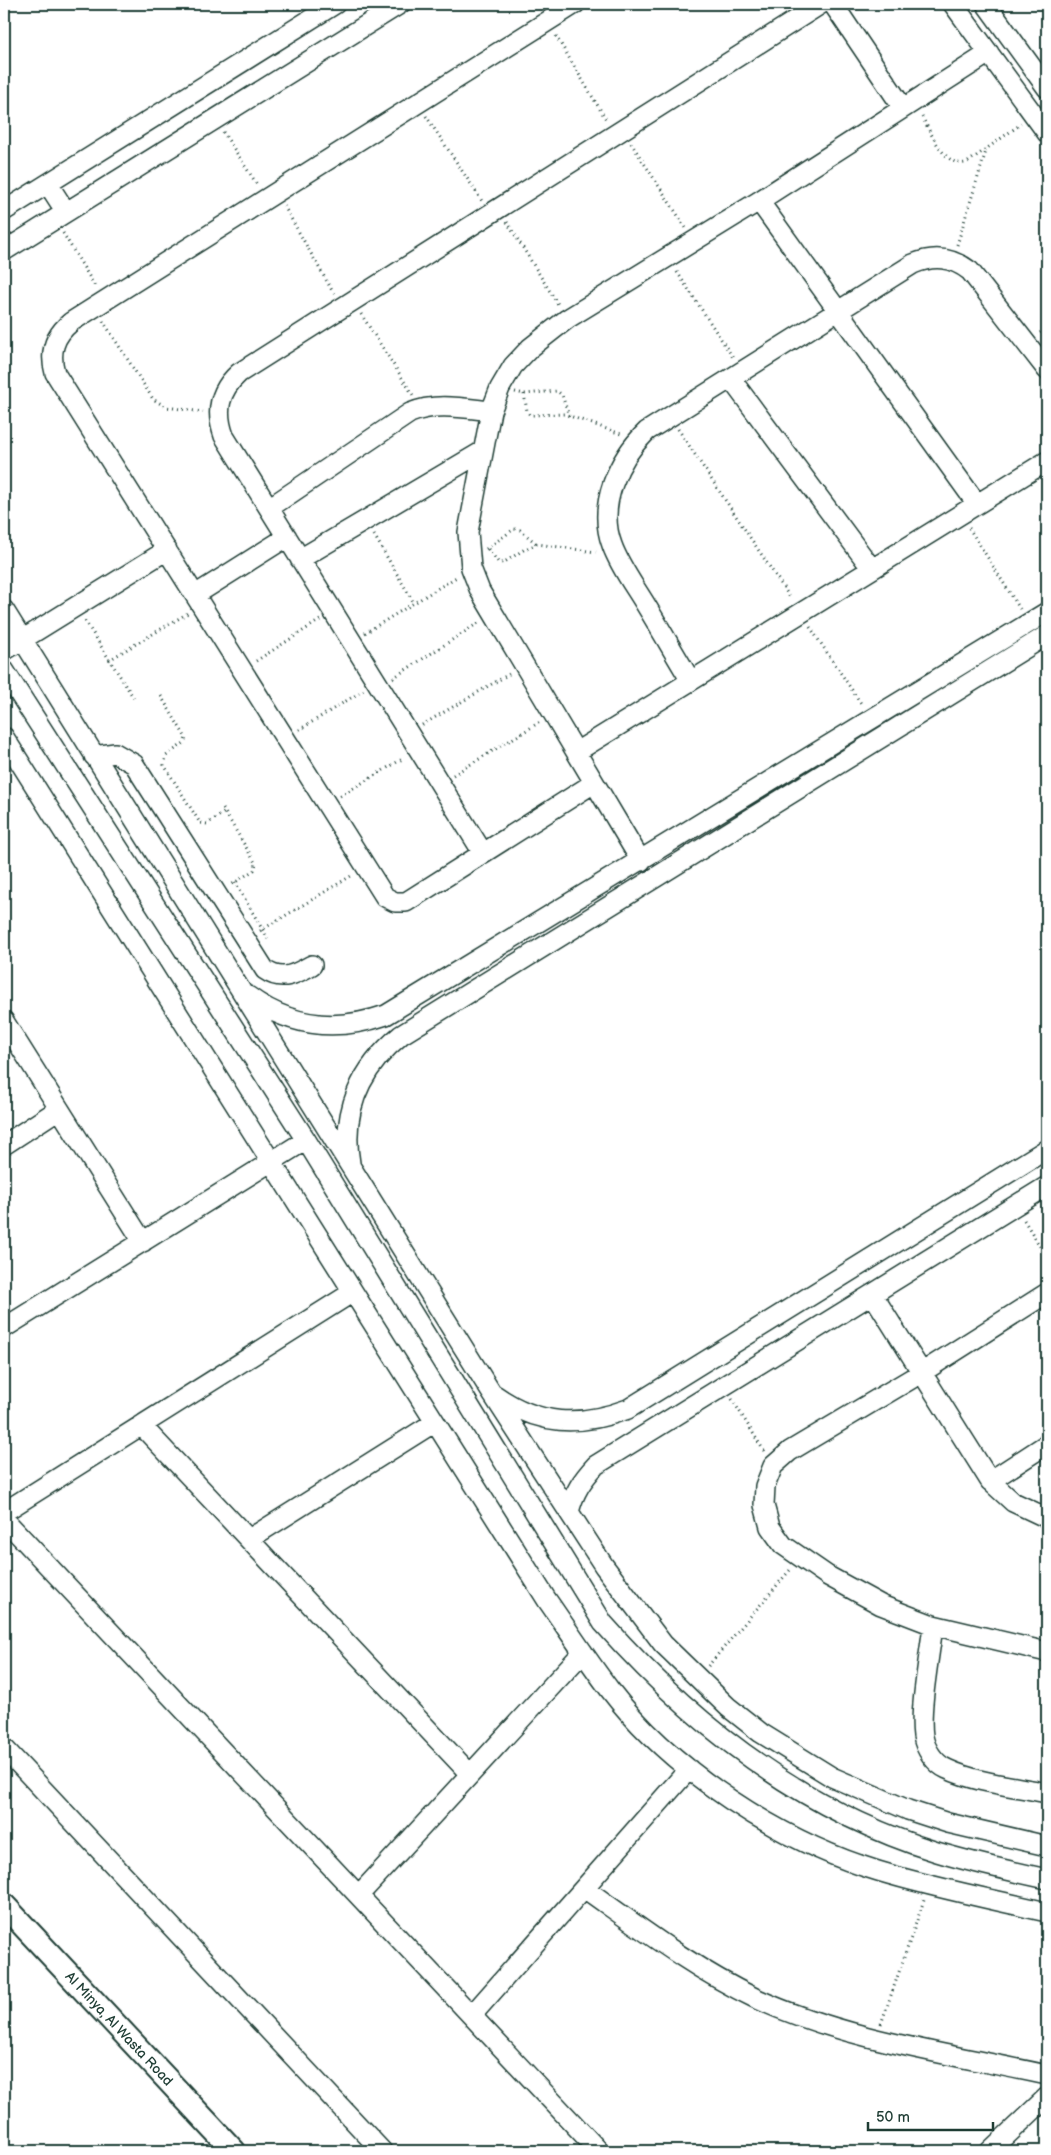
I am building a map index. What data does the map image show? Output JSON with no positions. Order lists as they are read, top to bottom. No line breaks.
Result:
{"streets":{"main road":["Al Minya, Al Wasta Road"]},"scale_bar":"50 m"}
